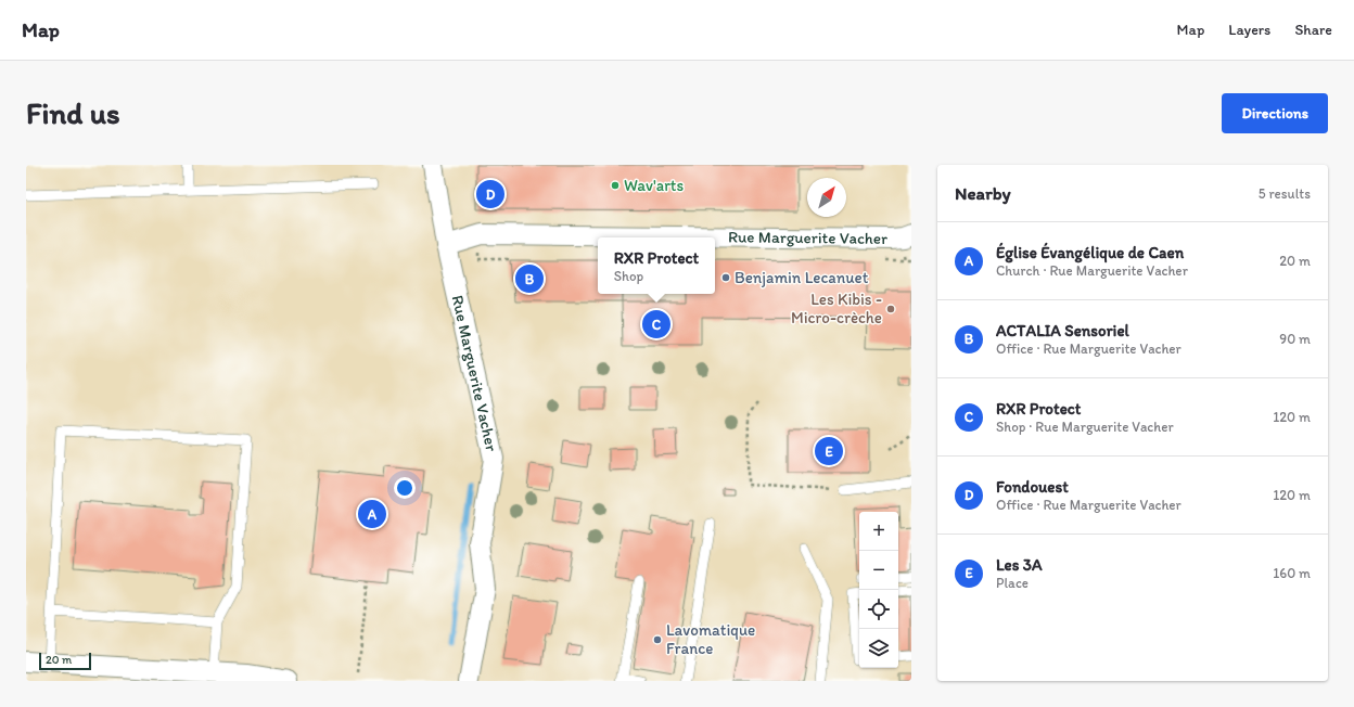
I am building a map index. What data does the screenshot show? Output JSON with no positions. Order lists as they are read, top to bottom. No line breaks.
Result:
{"streets":{"street":["Rue Marguerite Vacher"]},"places":["Wav'arts","Benjamin Lecanuet","Les Kibis - Micro-crèche","Lavomatique France"],"scale_bar":"20 m","north":"top right","page":{"header":"Map","nav":["Map","Layers","Share"],"buttons":"Directions","title":"Find us","heading":["Nearby","5 results"],"pins":["D","B","C","E","A"],"list":[{"mark":"A","name":"Église Évangélique de Caen","note":"Church · Rue Marguerite Vacher","value":"20 m"},{"mark":"B","name":"ACTALIA Sensoriel","note":"Office · Rue Marguerite Vacher","value":"90 m"},{"mark":"C","name":"RXR Protect","note":"Shop · Rue Marguerite Vacher","value":"120 m"},{"mark":"D","name":"Fondouest","note":"Office · Rue Marguerite Vacher","value":"120 m"},{"mark":"E","name":"Les 3A","note":"Place","value":"160 m"}],"popup":["RXR Protect","Shop"],"map_buttons":["+","−"],"scale":"20 m"}}
